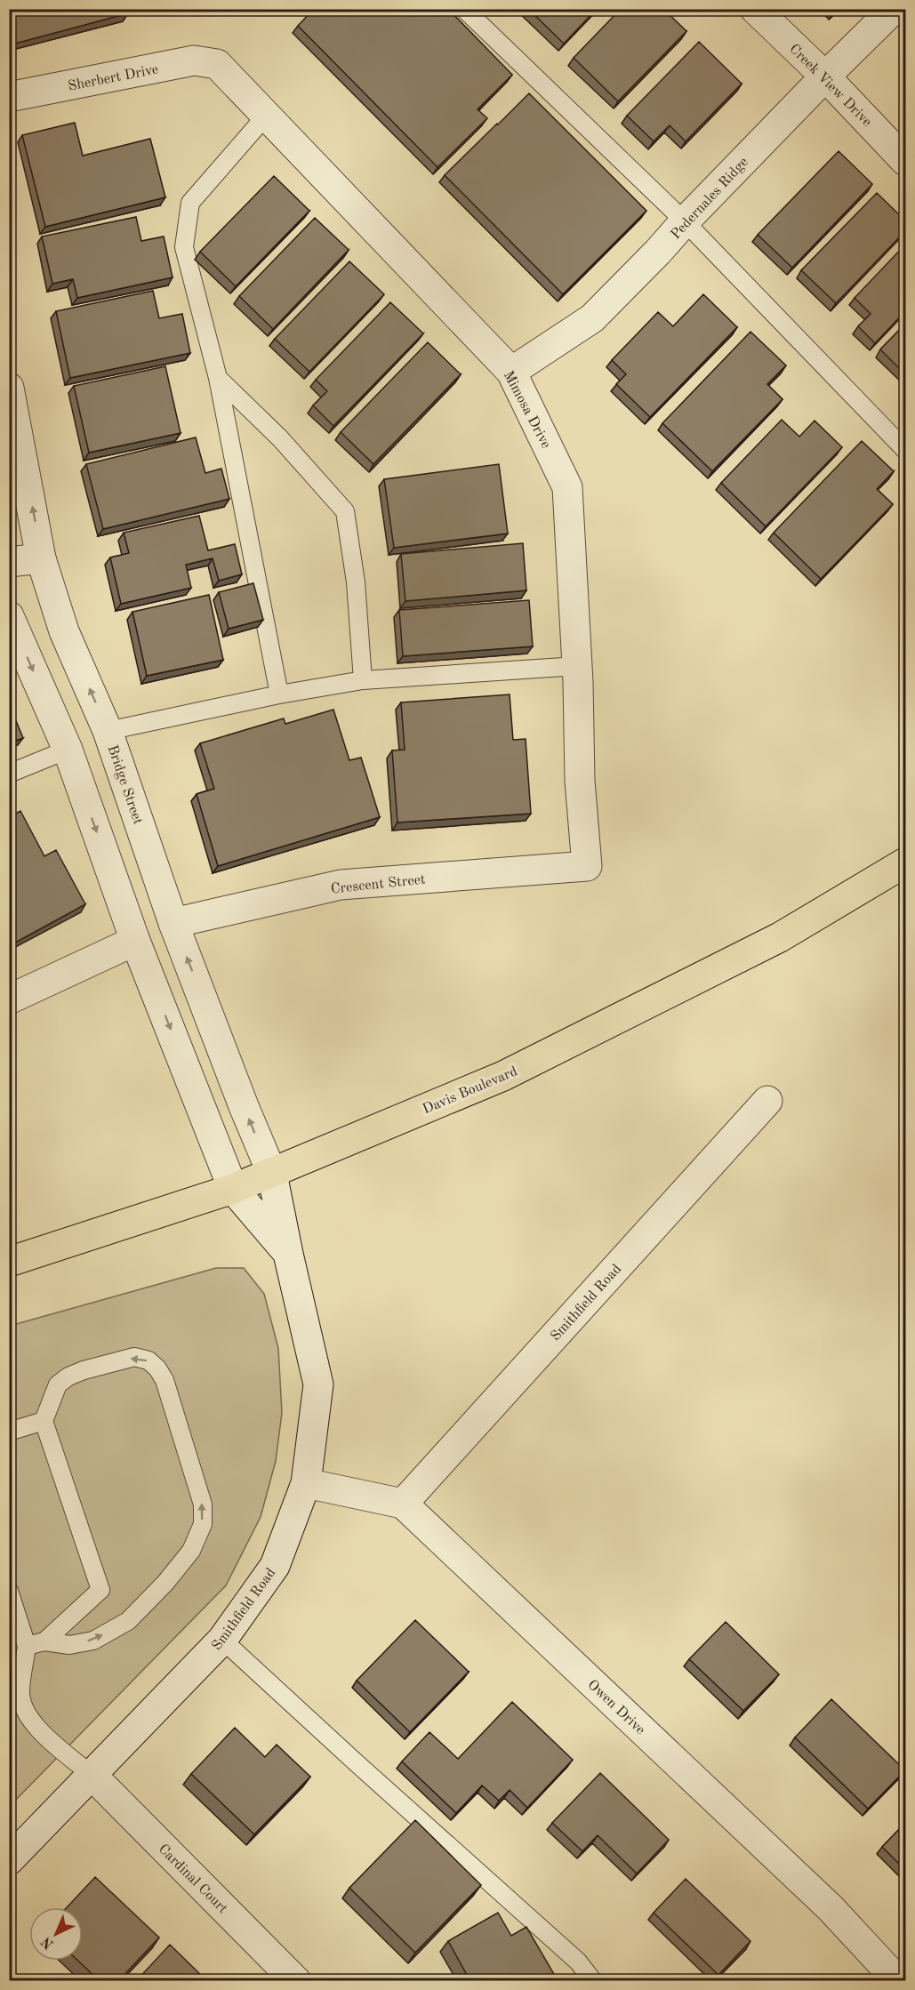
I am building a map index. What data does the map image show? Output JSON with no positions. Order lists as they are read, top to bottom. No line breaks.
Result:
{"streets":{"main road":["Davis Boulevard"],"street":["Sherbert Drive","Creek View Drive","Pedernales Ridge","Mimosa Drive","Bridge Street","Crescent Street","Smithfield Road","Owen Drive","Cardinal Court"]},"crossings":[["Sherbert Drive","Mimosa Drive"],["Creek View Drive","Pedernales Ridge"],["Pedernales Ridge","Mimosa Drive"],["Mimosa Drive","Crescent Street"],["Bridge Street","Crescent Street"],["Bridge Street","Davis Boulevard"],["Bridge Street","Smithfield Road"],["Davis Boulevard","Smithfield Road"],["Smithfield Road","Owen Drive"],["Smithfield Road","Cardinal Court"]],"north":"bottom left"}
